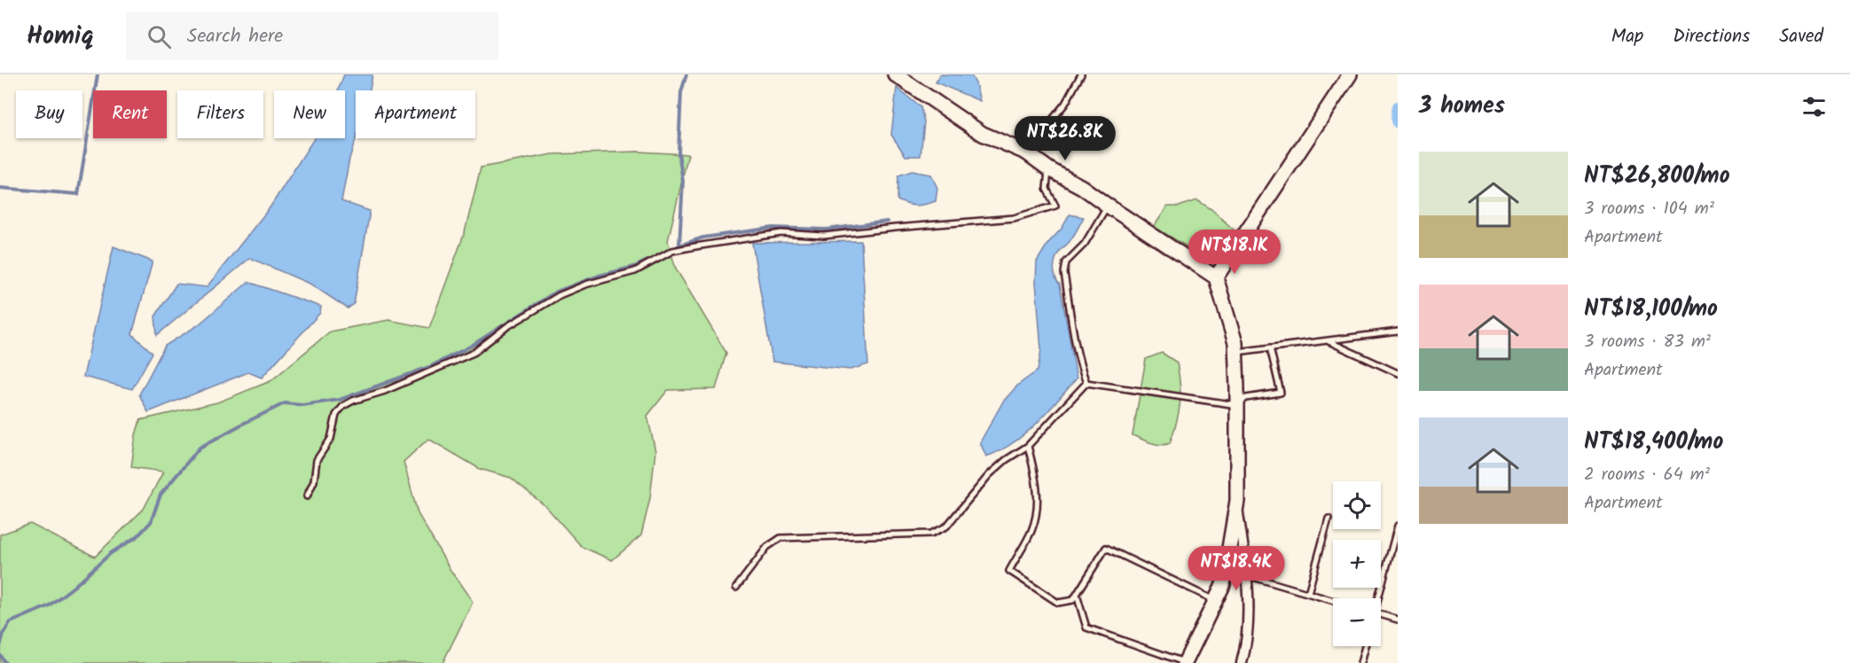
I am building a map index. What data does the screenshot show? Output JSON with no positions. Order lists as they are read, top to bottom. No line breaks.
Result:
{"page":{"header":"Homiq","search":"Search here","nav":["Map","Directions","Saved"],"heading":"3 homes","chip":["Buy","Rent","Filters","New","Apartment"],"price":["NT$26.8K","NT$18.1K","NT$18.4K"],"list":[{"name":"NT$26,800/mo","note":"3 rooms · 104 m² · Apartment"},{"name":"NT$18,100/mo","note":"3 rooms · 83 m² · Apartment"},{"name":"NT$18,400/mo","note":"2 rooms · 64 m² · Apartment"}],"map_buttons":["+","−"]}}
